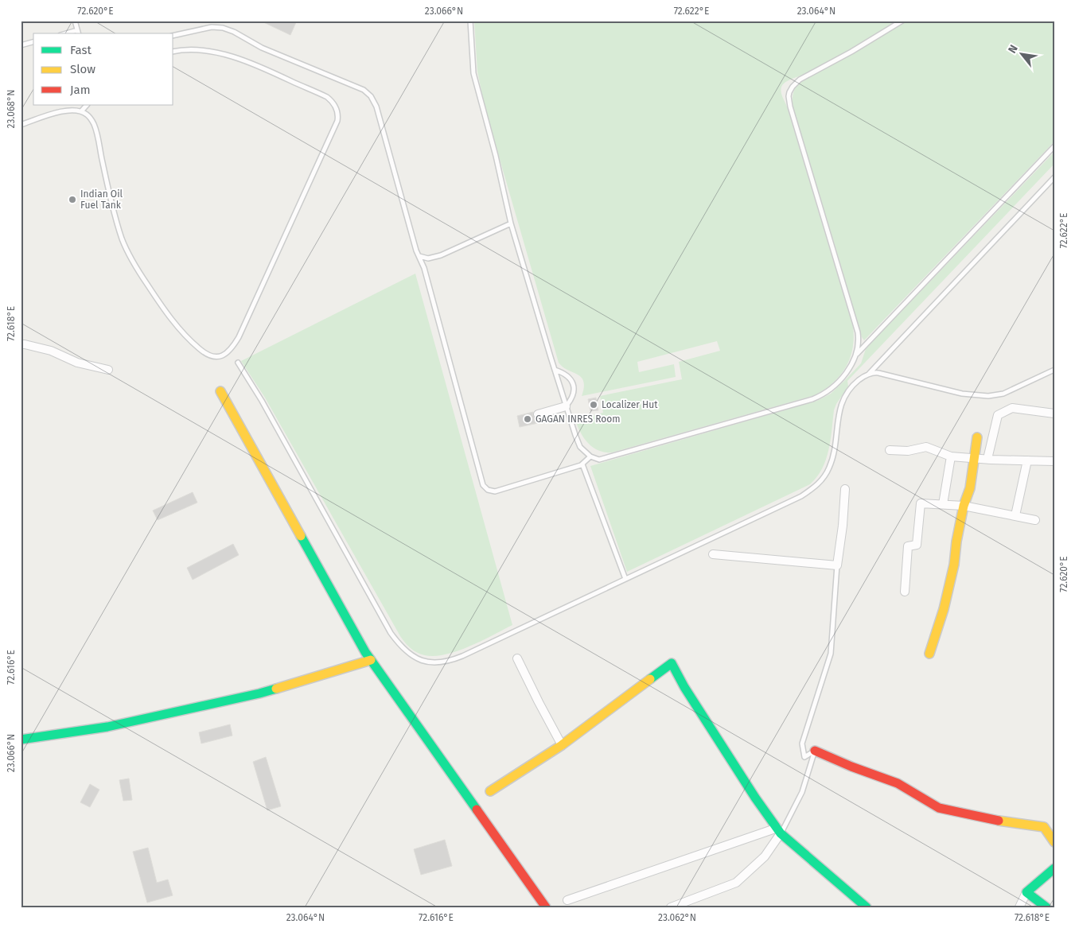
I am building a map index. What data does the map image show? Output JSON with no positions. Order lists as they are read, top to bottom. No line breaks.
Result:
{"places":["Indian Oil Fuel Tank","Localizer Hut","GAGAN INRES Room"],"legend":["Fast","Slow","Jam"],"north":"top left","coordinates":["72.620°E","23.066°N","72.622°E","23.064°N","23.068°N","72.618°E","72.616°E","23.062°N"]}
